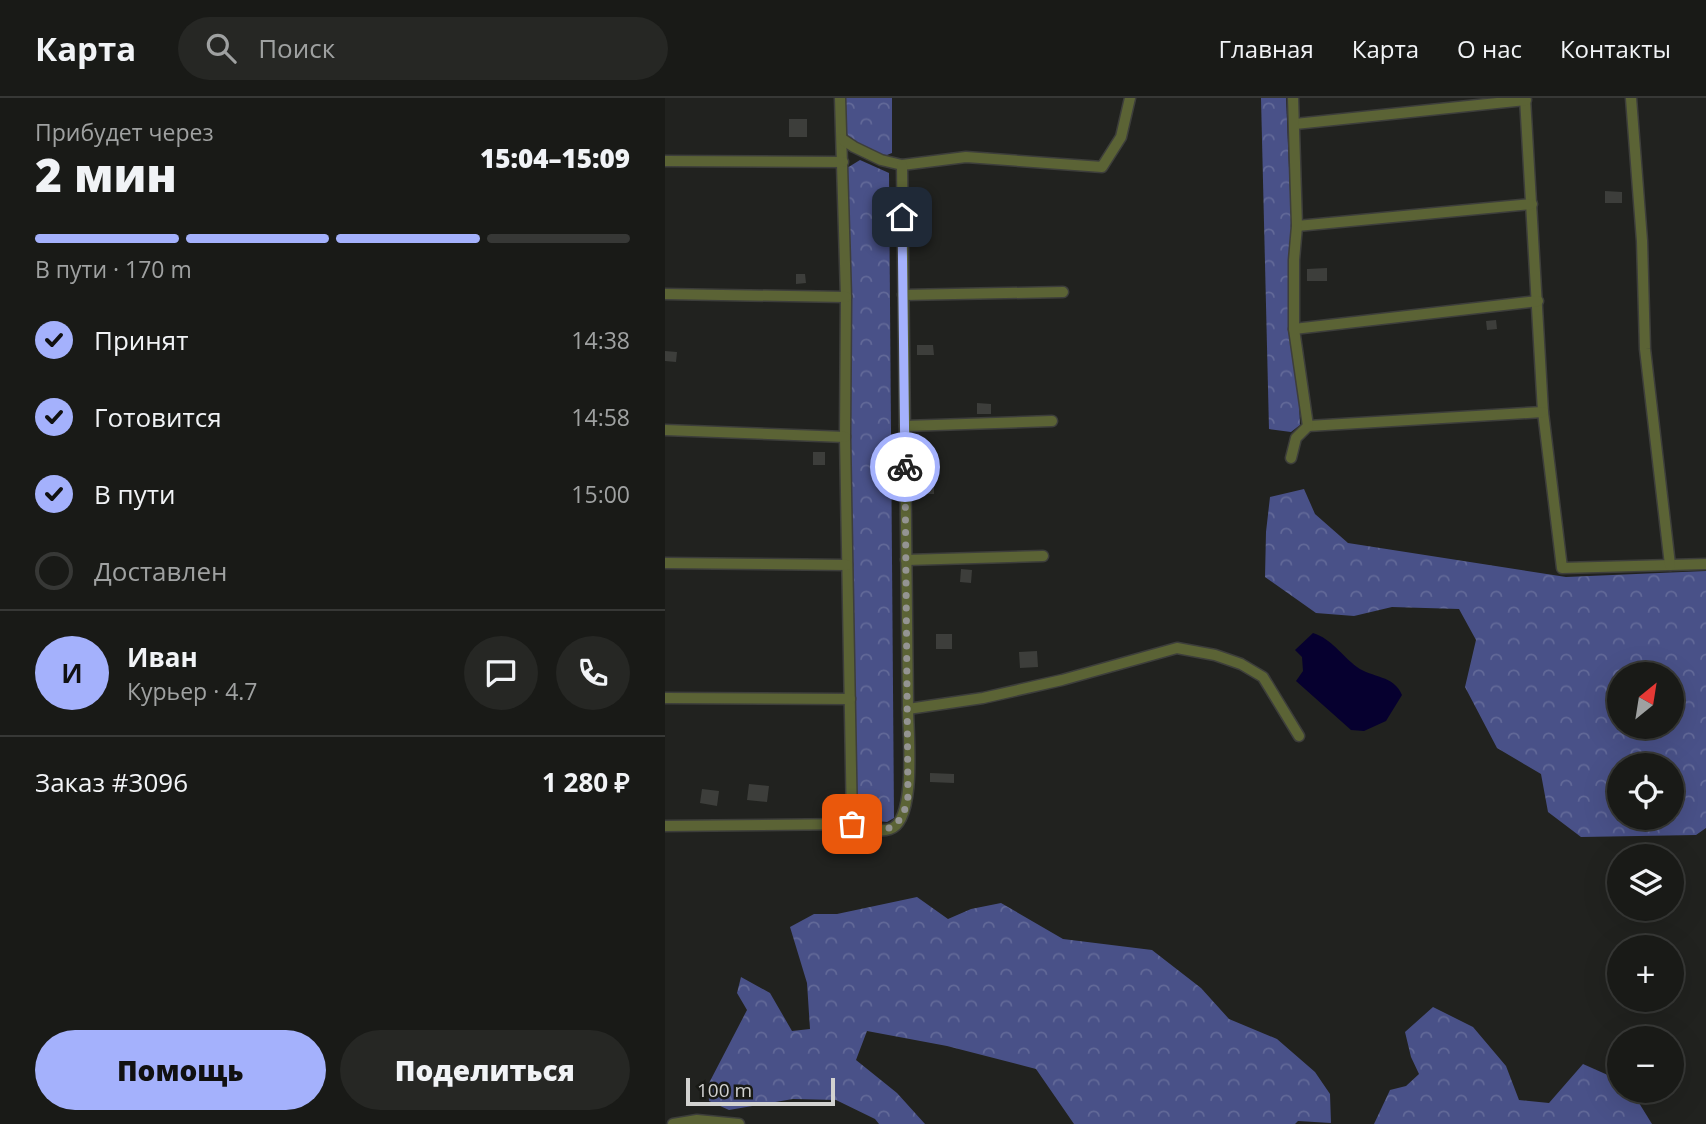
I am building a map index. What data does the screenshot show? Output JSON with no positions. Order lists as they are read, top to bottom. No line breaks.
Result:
{"scale_bar":"100 m","north":"top right","page":{"header":"Карта","search":"Поиск","nav":["Главная","Карта","О нас","Контакты"],"heading":["2 мин","Прибудет через","15:04–15:09"],"panel":["Иван","Курьер · 4.7","Заказ #3096","1 280 ₽"],"bar":"В пути · 170 m","list":[["Принят","14:38"],["Готовится","14:58"],["В пути","15:00"],"Доставлен"],"round":"И","map_buttons":["+","−"],"buttons":["Помощь","Поделиться"],"scale":"100 m"}}
